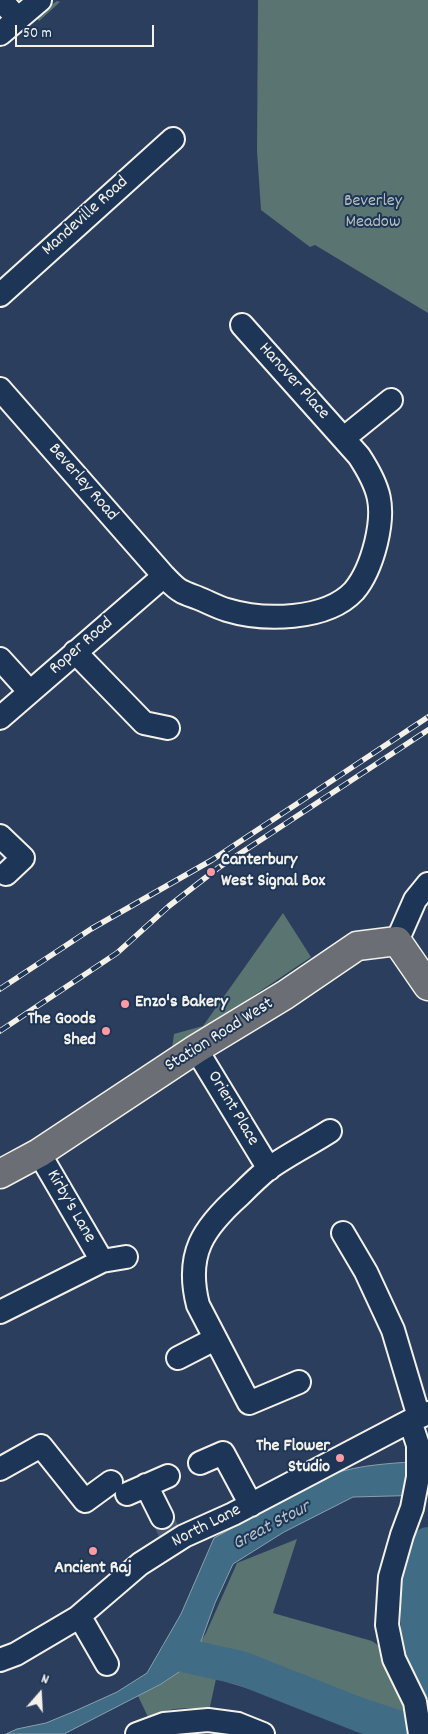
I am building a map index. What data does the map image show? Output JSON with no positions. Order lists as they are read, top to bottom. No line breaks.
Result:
{"streets":{"main road":["Station Road West"],"street":["Mandeville Road","Hanover Place","Beverley Road","Roper Road","Orient Place","Kirby's Lane","North Lane"]},"crossings":[["Hanover Place","Beverley Road"],["Hanover Place","Roper Road"],["Beverley Road","Roper Road"],["Station Road West","Orient Place"],["Station Road West","Kirby's Lane"]],"water":["Great Stour"],"parks":["Beverley Meadow"],"places":["Canterbury West Signal Box","Enzo's Bakery","The Goods Shed","The Flower Studio","Ancient Raj"],"scale_bar":"50 m","north":"top"}
